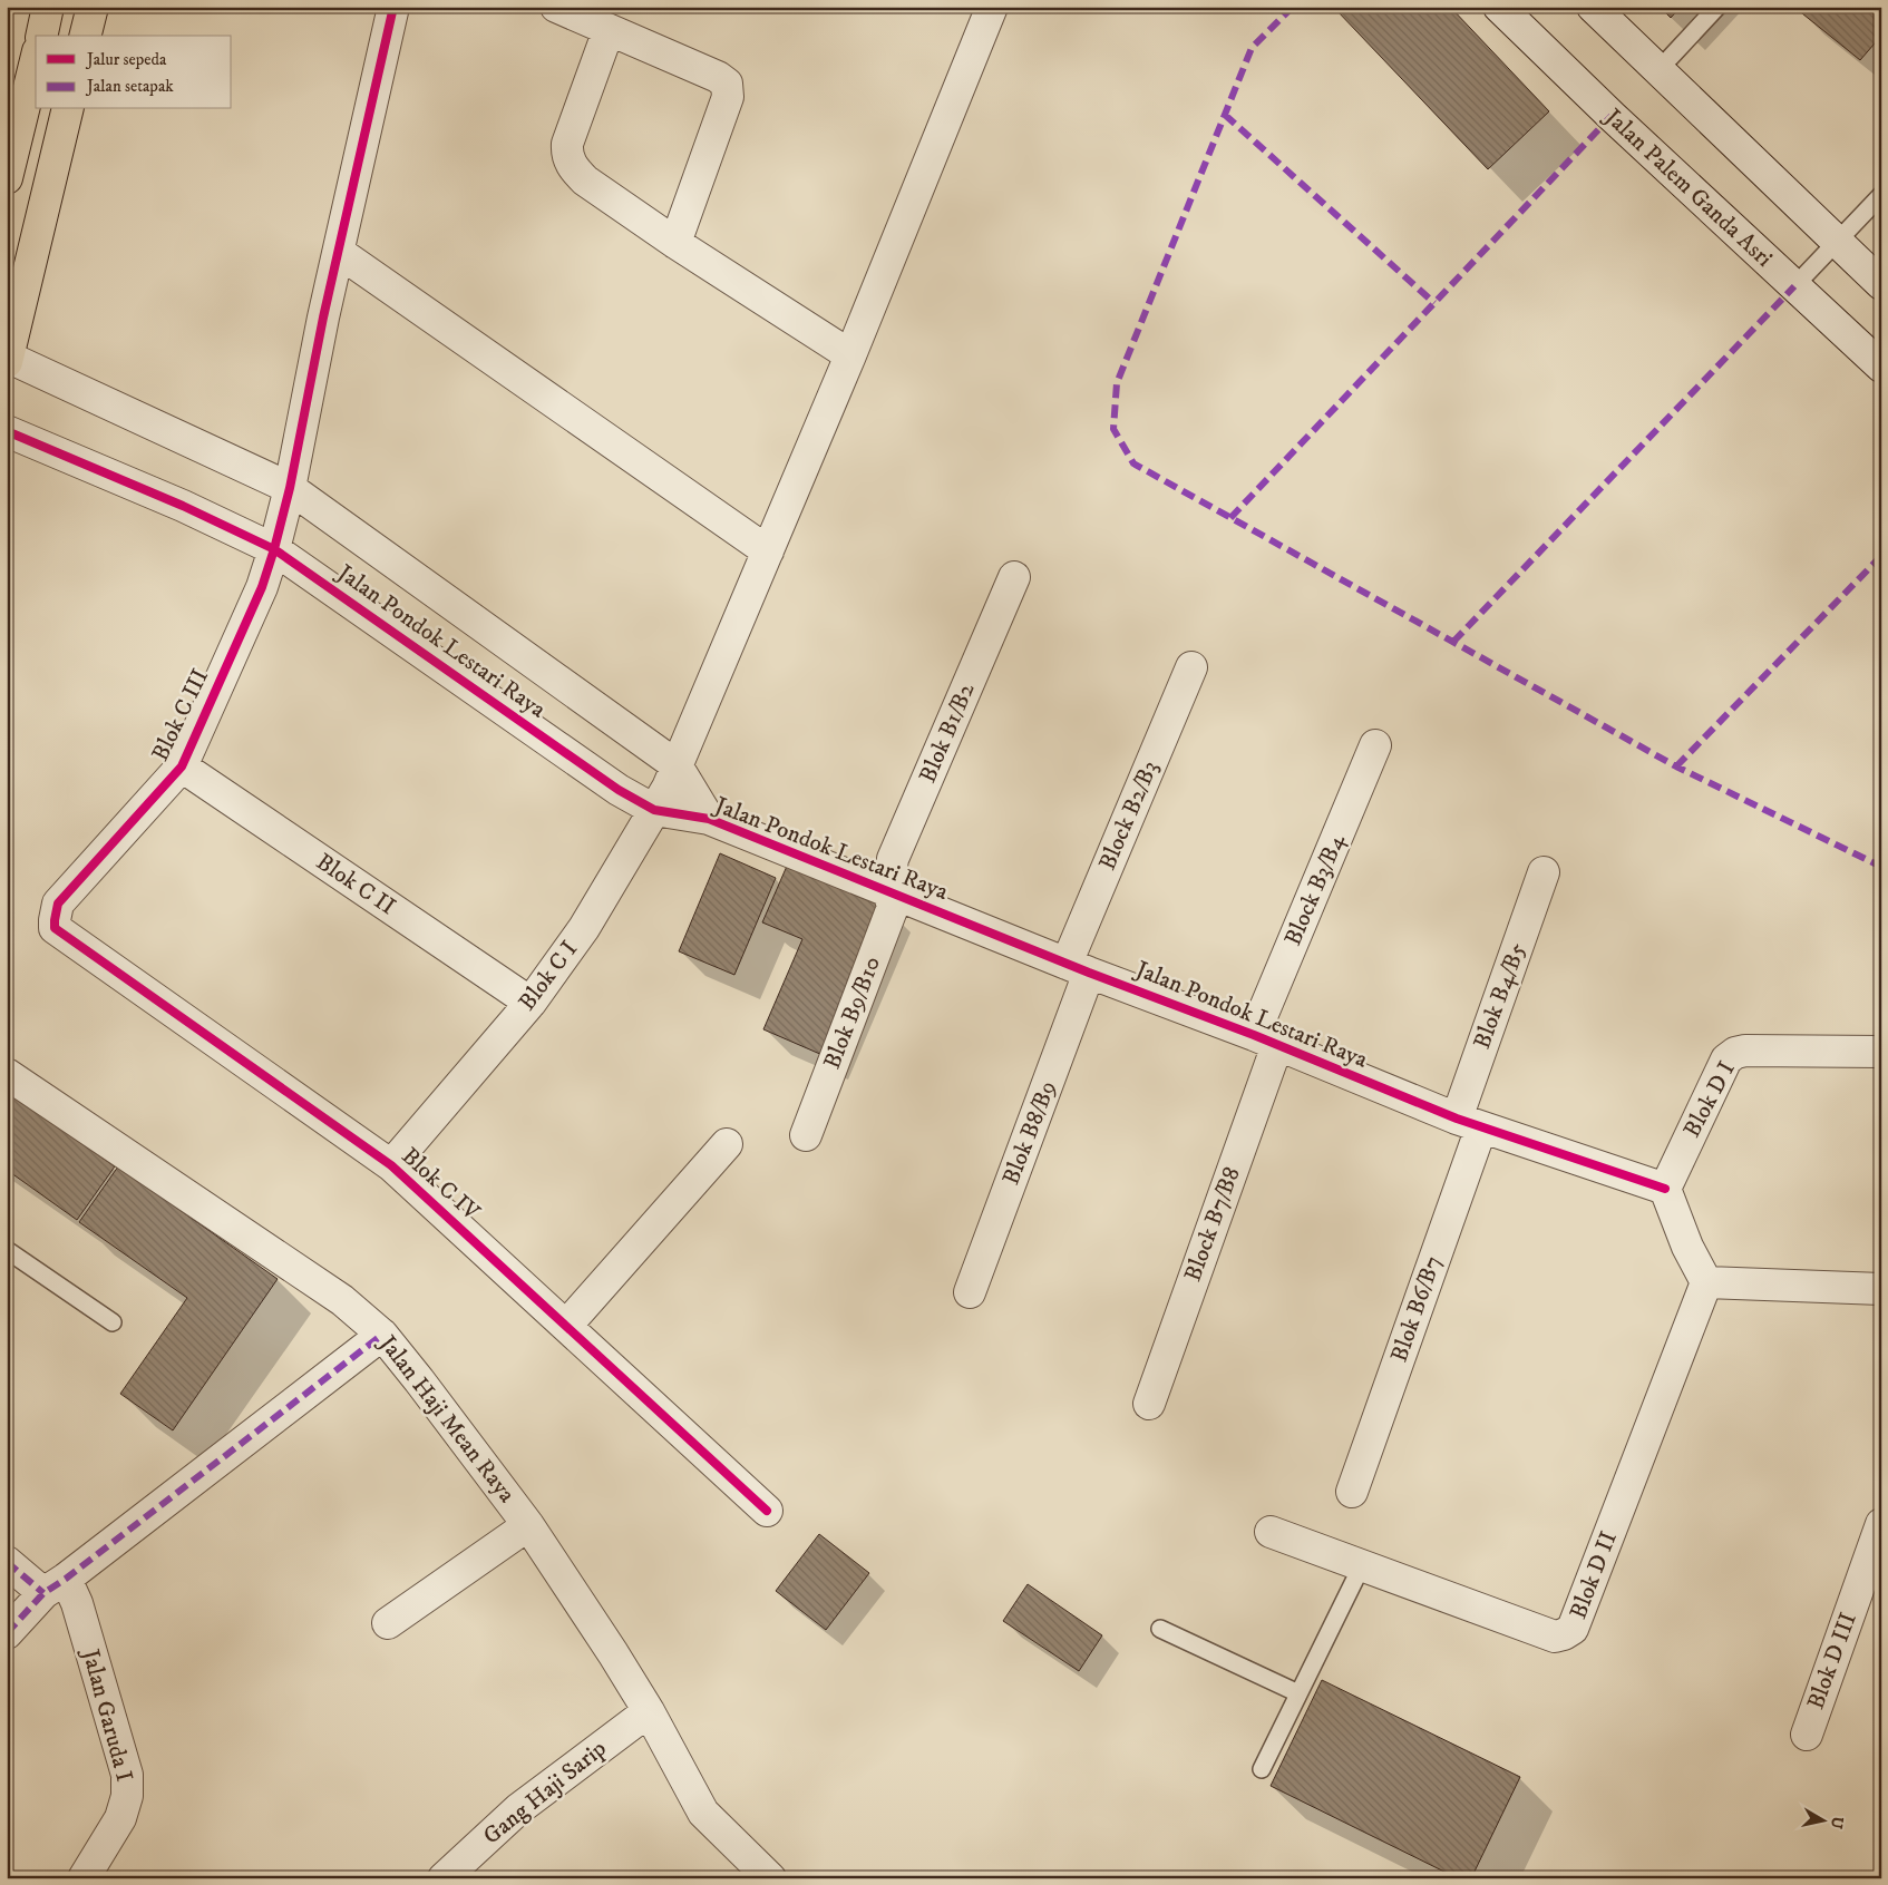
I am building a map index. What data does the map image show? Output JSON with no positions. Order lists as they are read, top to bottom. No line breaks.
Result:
{"streets":{"street":["Jalan Palem Ganda Asri","Jalan Pondok Lestari Raya","Blok C III","Blok B1/B2","Block B2/B3","Blok C II","Block B3/B4","Blok C I","Blok B4/B5","Blok B9/B10","Blok D I","Blok B8/B9","Blok C IV","Block B7/B8","Blok B6/B7","Jalan Haji Mean Raya","Blok D II","Blok D III","Jalan Garuda I","Gang Haji Sarip"]},"crossings":[["Jalan Pondok Lestari Raya","Blok C III"],["Jalan Pondok Lestari Raya","Blok B1/B2"],["Jalan Pondok Lestari Raya","Block B2/B3"],["Jalan Pondok Lestari Raya","Block B3/B4"],["Jalan Pondok Lestari Raya","Blok C I"],["Jalan Pondok Lestari Raya","Blok B4/B5"],["Jalan Pondok Lestari Raya","Blok B9/B10"],["Jalan Pondok Lestari Raya","Blok D I"],["Jalan Pondok Lestari Raya","Blok B8/B9"],["Jalan Pondok Lestari Raya","Block B7/B8"],["Jalan Pondok Lestari Raya","Blok B6/B7"],["Blok C III","Blok C II"],["Blok C III","Blok C IV"],["Blok B1/B2","Blok B9/B10"],["Block B2/B3","Blok B8/B9"],["Blok C II","Blok C I"],["Block B3/B4","Block B7/B8"],["Blok C I","Blok C IV"],["Blok B4/B5","Blok B6/B7"],["Jalan Haji Mean Raya","Gang Haji Sarip"]],"legend":["Jalur sepeda","Jalan setapak"],"north":"right"}
